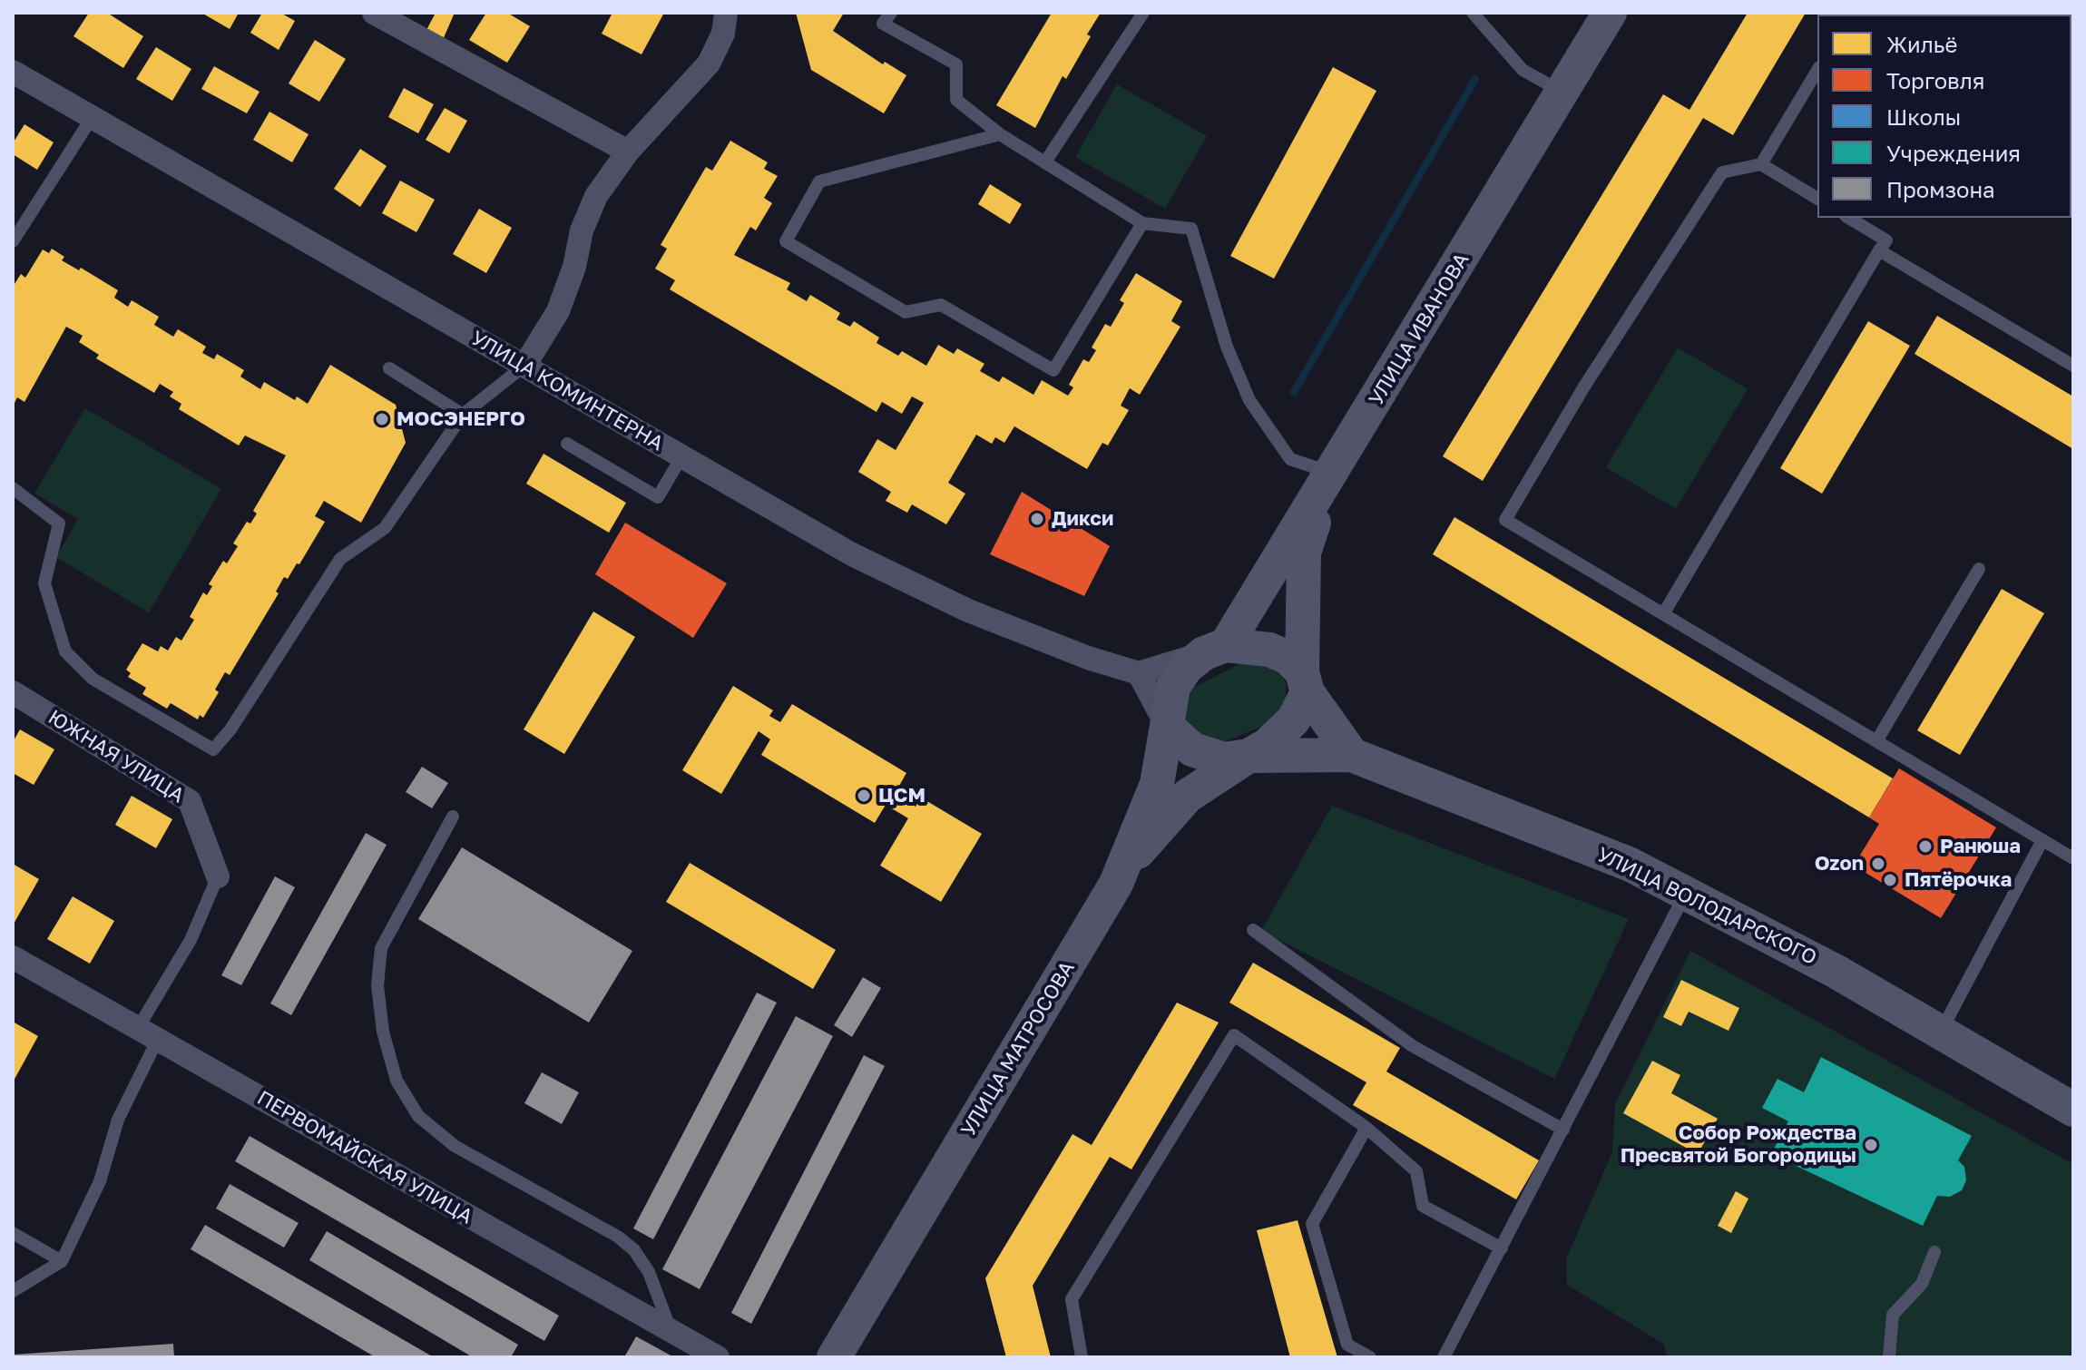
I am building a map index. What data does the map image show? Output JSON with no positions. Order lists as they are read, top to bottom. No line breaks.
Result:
{"streets":{"street":["УЛИЦА ИВАНОВА","УЛИЦА КОМИНТЕРНА","ЮЖНАЯ УЛИЦА","УЛИЦА ВОЛОДАРСКОГО","УЛИЦА МАТРОСОВА","ПЕРВОМАЙСКАЯ УЛИЦА"]},"crossings":[["УЛИЦА ИВАНОВА","УЛИЦА МАТРОСОВА"]],"places":["МОСЭНЕРГО","Дикси","ЦСМ","Ранюша","Ozon","Пятёрочка","Собор Рождества Пресвятой Богородицы"],"legend":["Жильё","Торговля","Школы","Учреждения","Промзона"]}
